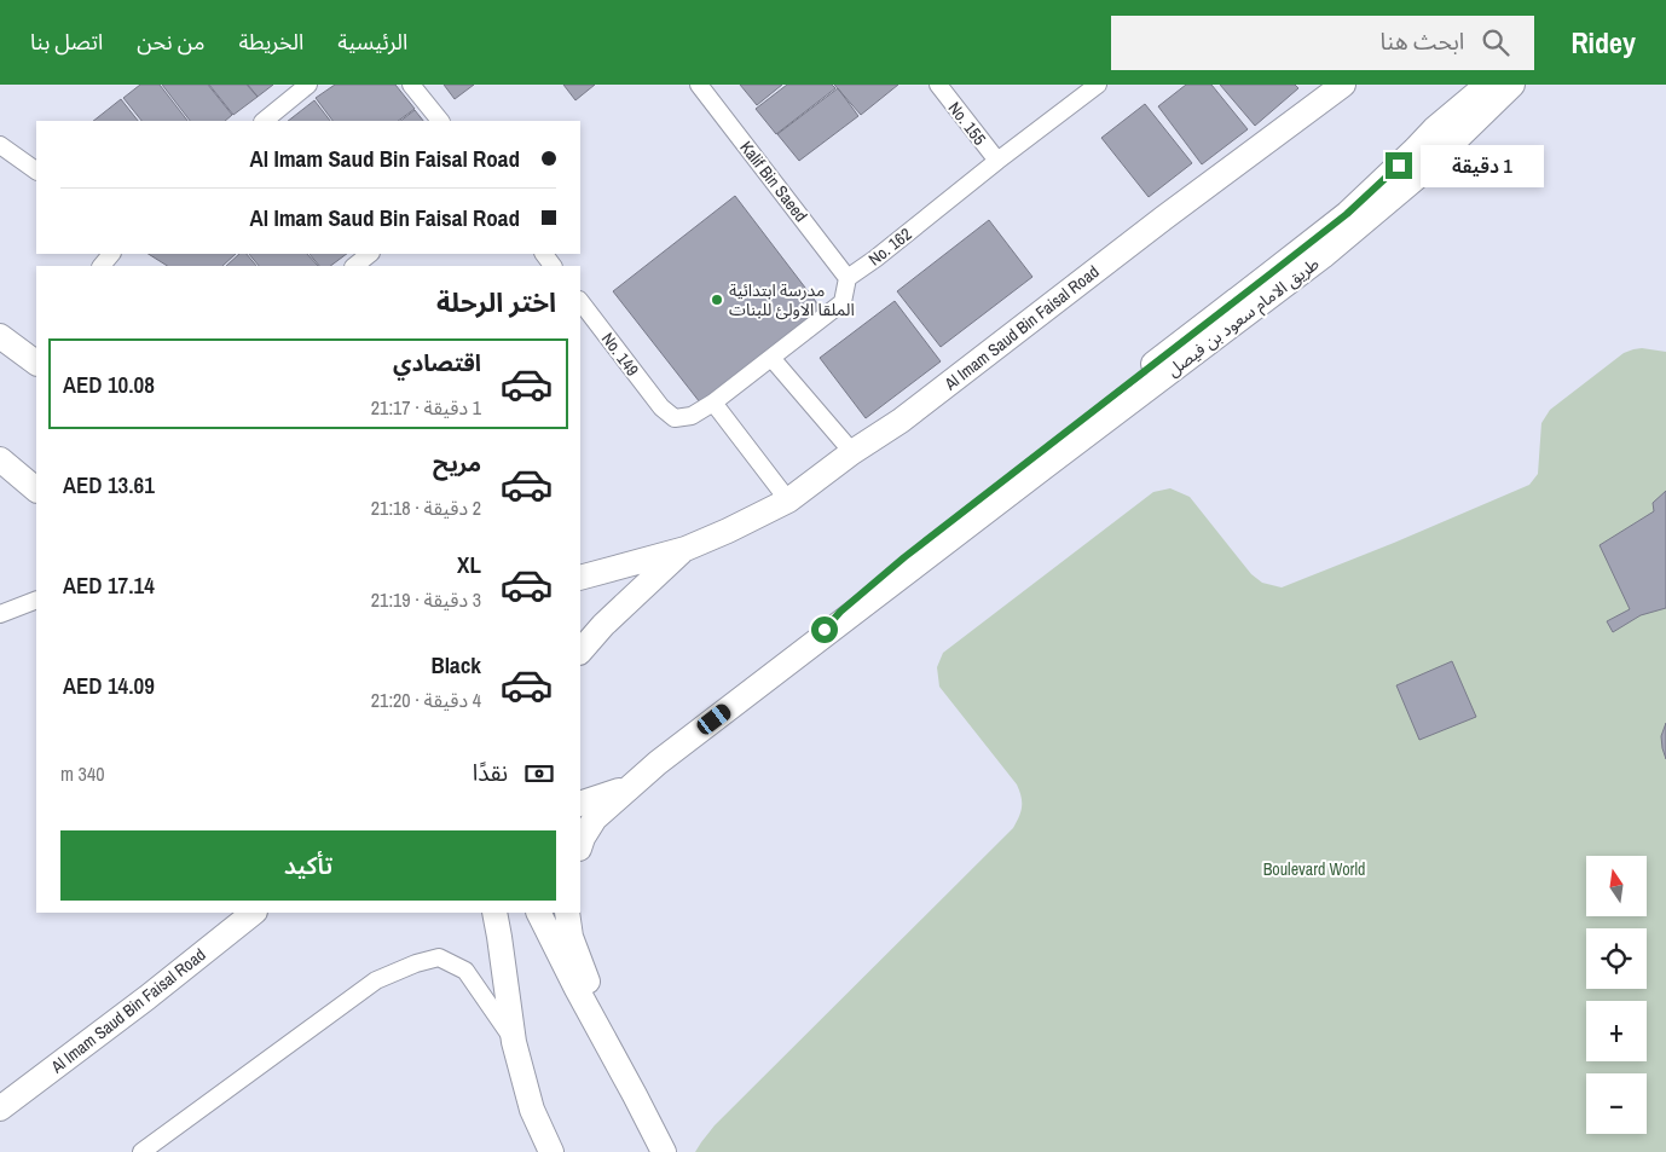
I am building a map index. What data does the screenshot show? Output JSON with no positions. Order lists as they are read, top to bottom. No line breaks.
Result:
{"streets":{"main road":["طريق الامام سعود بن فيصل","Al Imam Saud Bin Faisal Road"],"street":["No. 155","Kalif Bin Saeed","No. 162","No. 149"]},"crossings":[["No. 155","No. 162"],["Kalif Bin Saeed","No. 162"]],"parks":["Boulevard World"],"places":["مدرسة ابتدائية الملقا الاولئ للبنات"],"north":"top","page":{"header":"Ridey","search":"ابحث هنا","nav":["الرئيسية","الخريطة","من نحن","اتصل بنا"],"banner":["Al Imam Saud Bin Faisal Road","Al Imam Saud Bin Faisal Road"],"bubble":"1 دقيقة","heading":"اختر الرحلة","list":[{"name":"اقتصادي","note":"1 دقيقة · 21:17","value":"AED 10.08"},{"name":"مريح","note":"2 دقيقة · 21:18","value":"AED 13.61"},{"name":"XL","note":"3 دقيقة · 21:19","value":"AED 17.14"},{"name":"Black","note":"4 دقيقة · 21:20","value":"AED 14.09"}],"pay":["نقدًا","340 m"],"buttons":"تأكيد","map_buttons":["+","−"]}}
